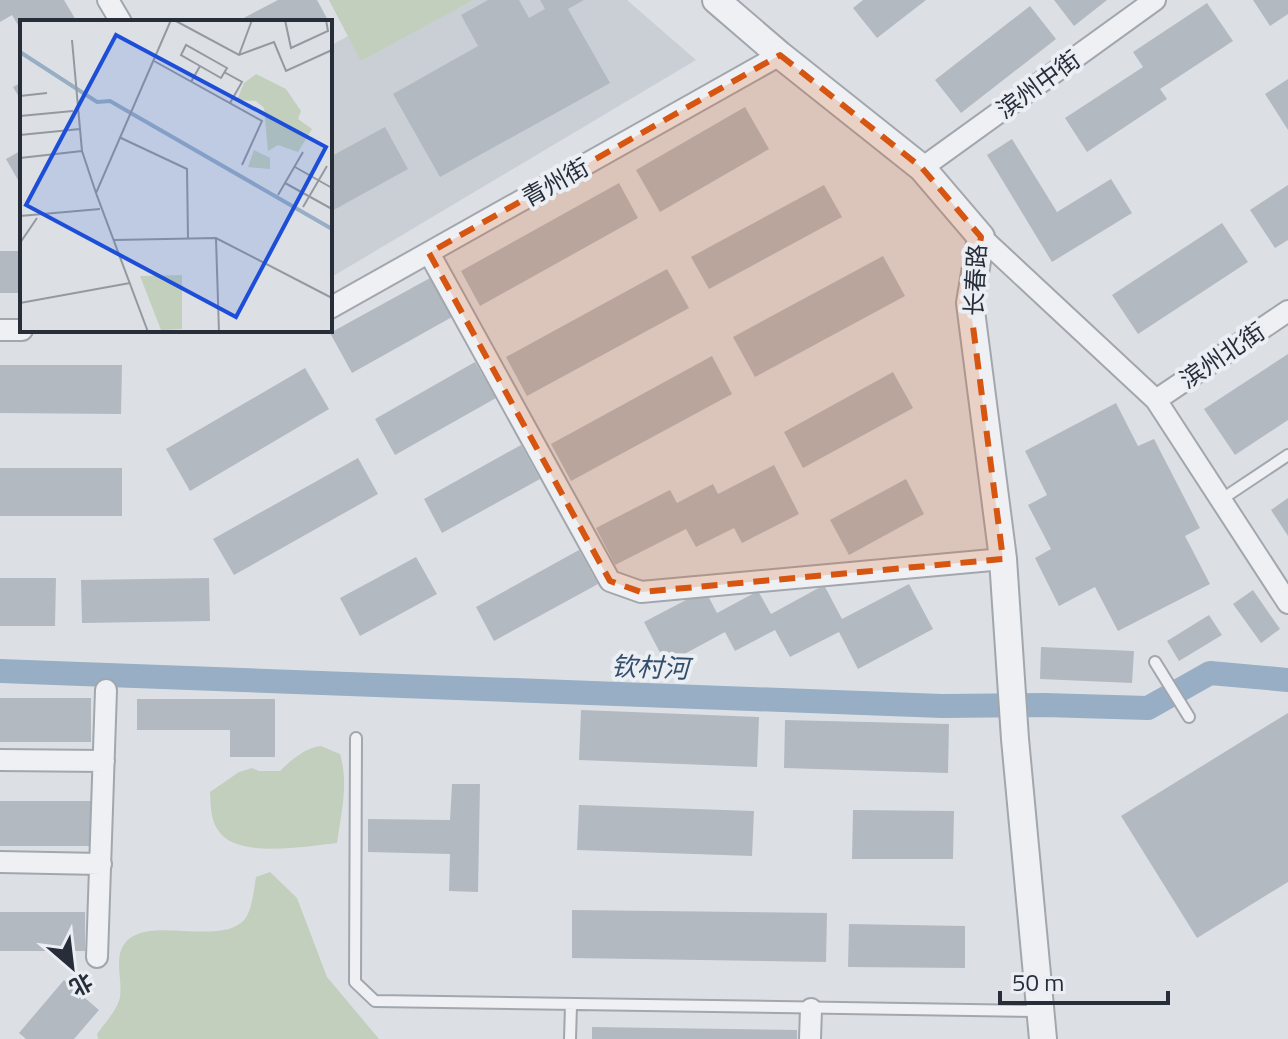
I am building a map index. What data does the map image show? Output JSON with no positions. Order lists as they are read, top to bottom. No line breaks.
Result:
{"streets":{"street":["滨州中街","青州街","长春路","滨州北街"]},"crossings":[["滨州中街","长春路"],["青州街","长春路"]],"water":["钦村河"],"scale_bar":"50 m","north":"bottom right"}
